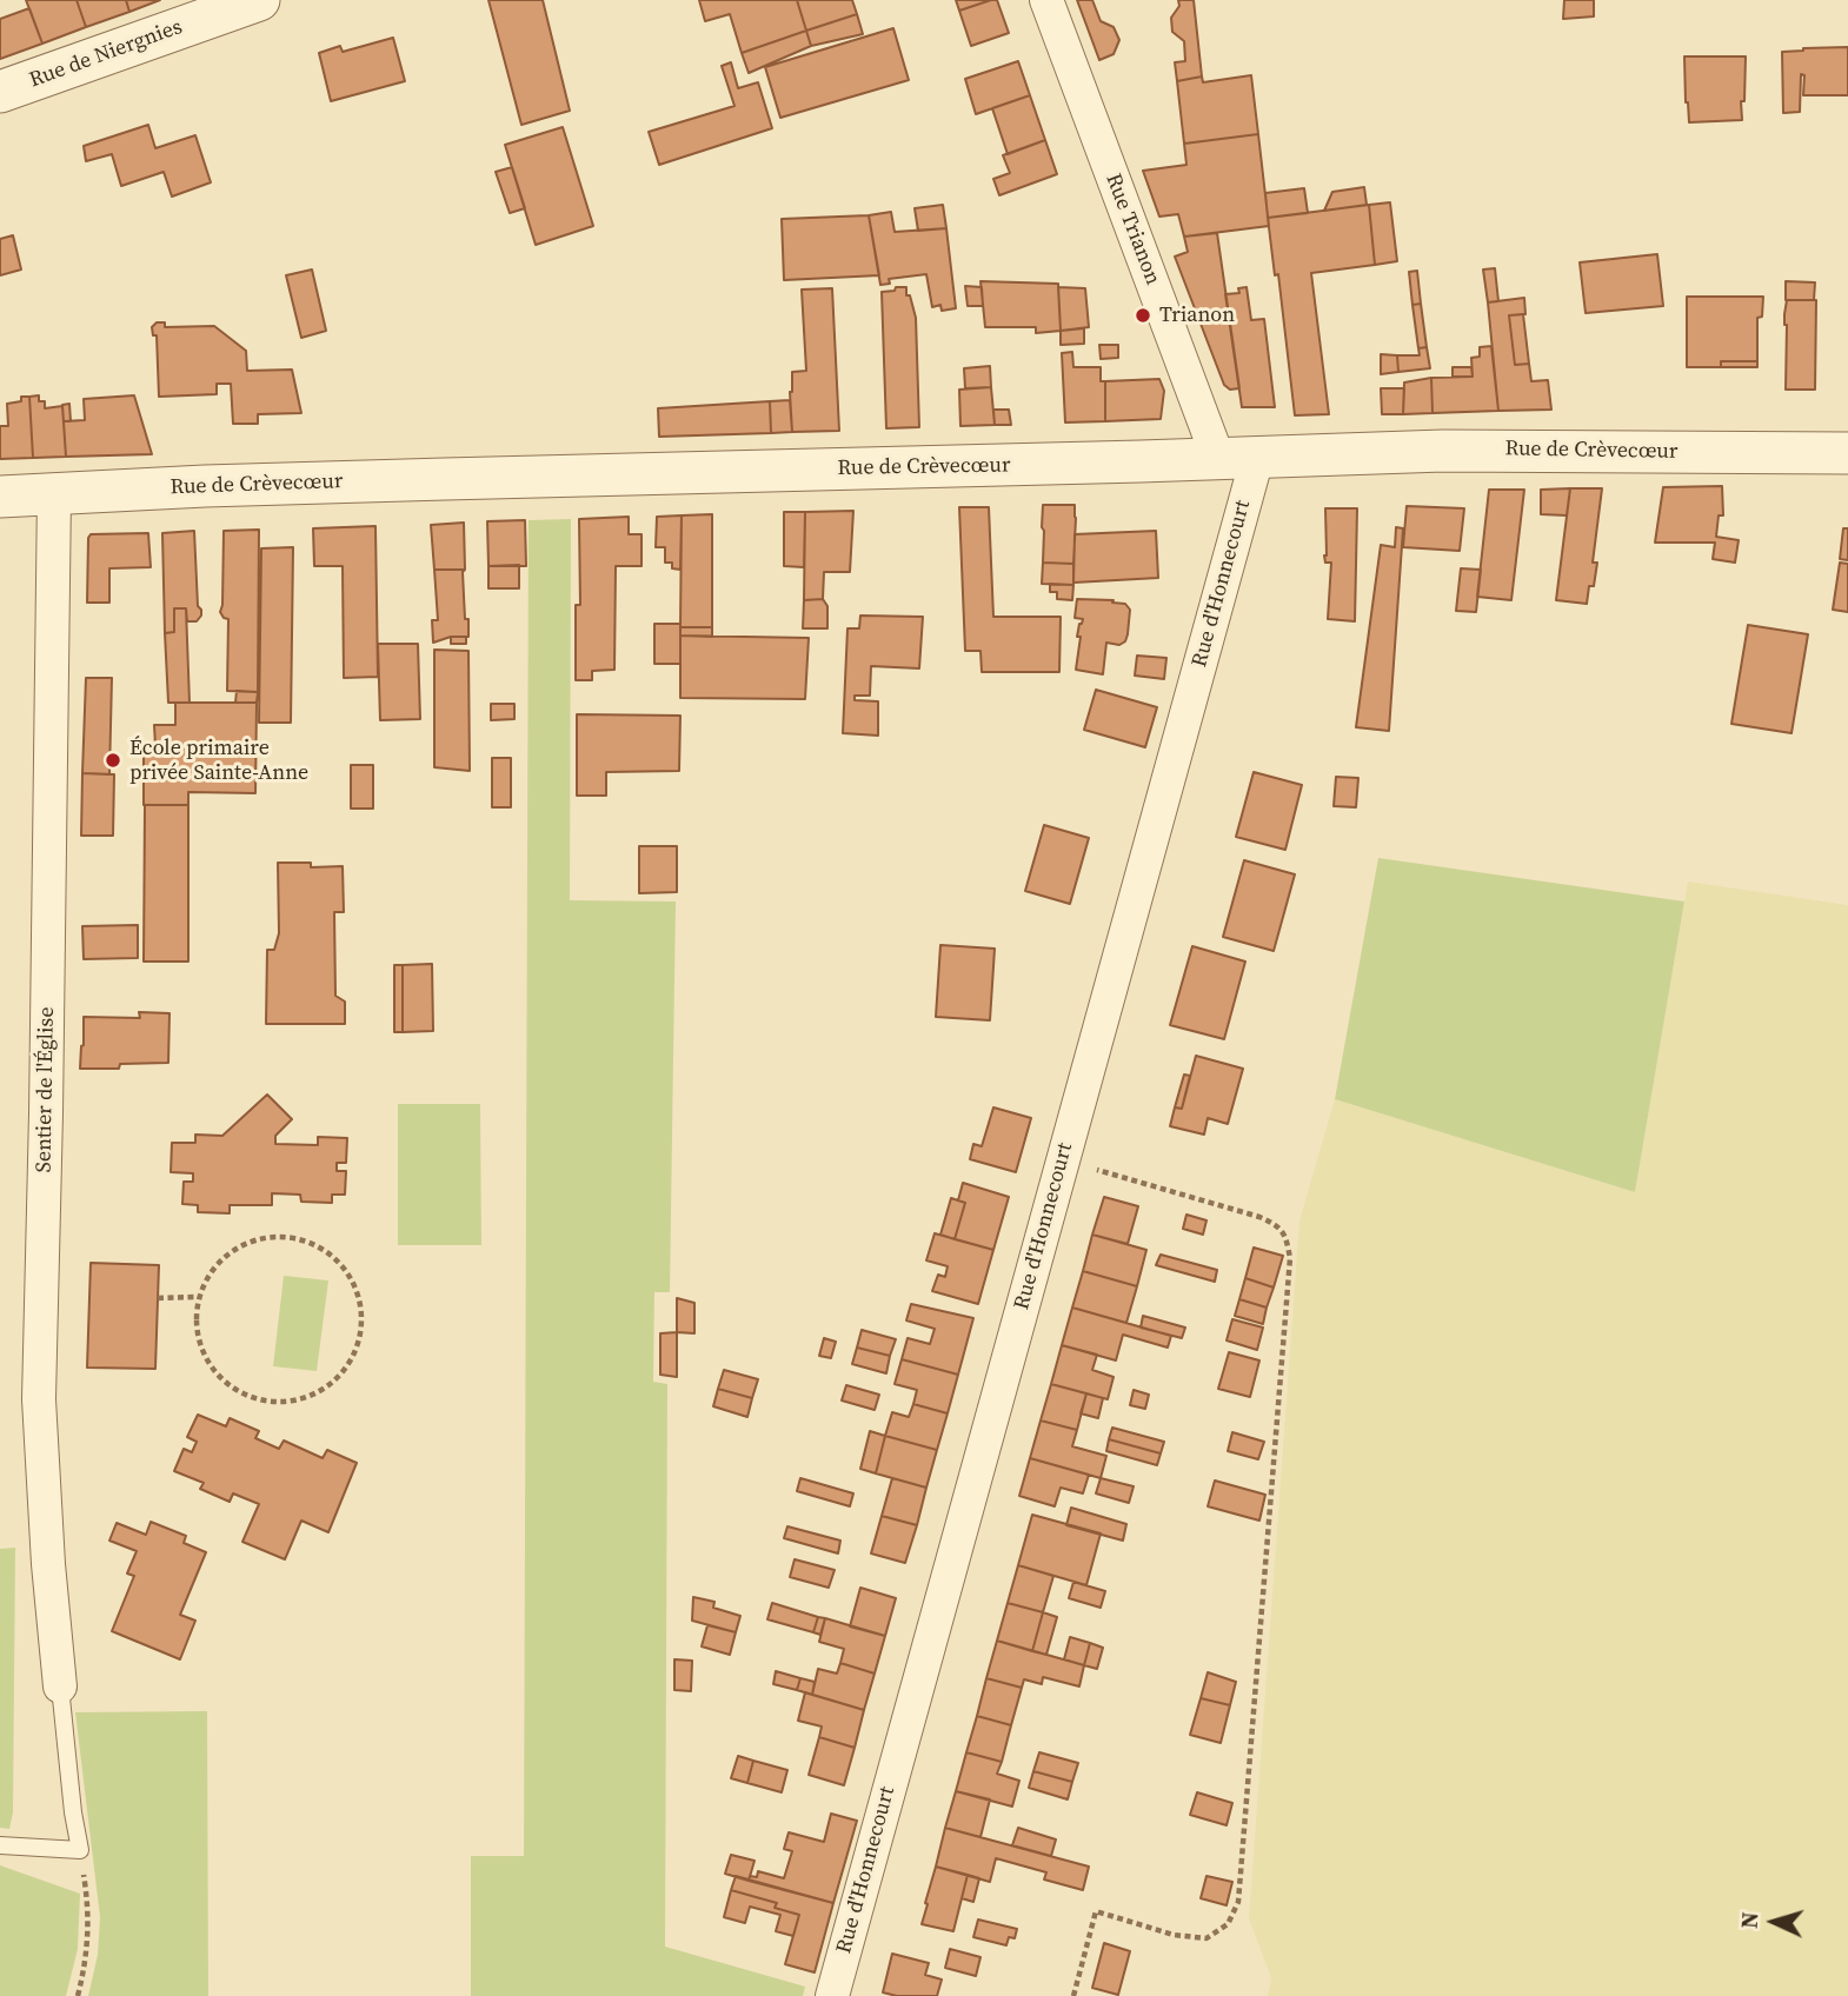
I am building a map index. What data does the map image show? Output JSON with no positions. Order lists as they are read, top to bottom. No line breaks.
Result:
{"streets":{"street":["Rue de Niergnies","Rue Trianon","Rue de Crèvecœur","Rue d'Honnecourt","Sentier de l'Église"]},"crossings":[["Rue Trianon","Rue de Crèvecœur"],["Rue Trianon","Rue d'Honnecourt"],["Rue de Crèvecœur","Rue d'Honnecourt"],["Rue de Crèvecœur","Sentier de l'Église"]],"places":["Trianon","École primaire privée Sainte-Anne"],"north":"left"}
